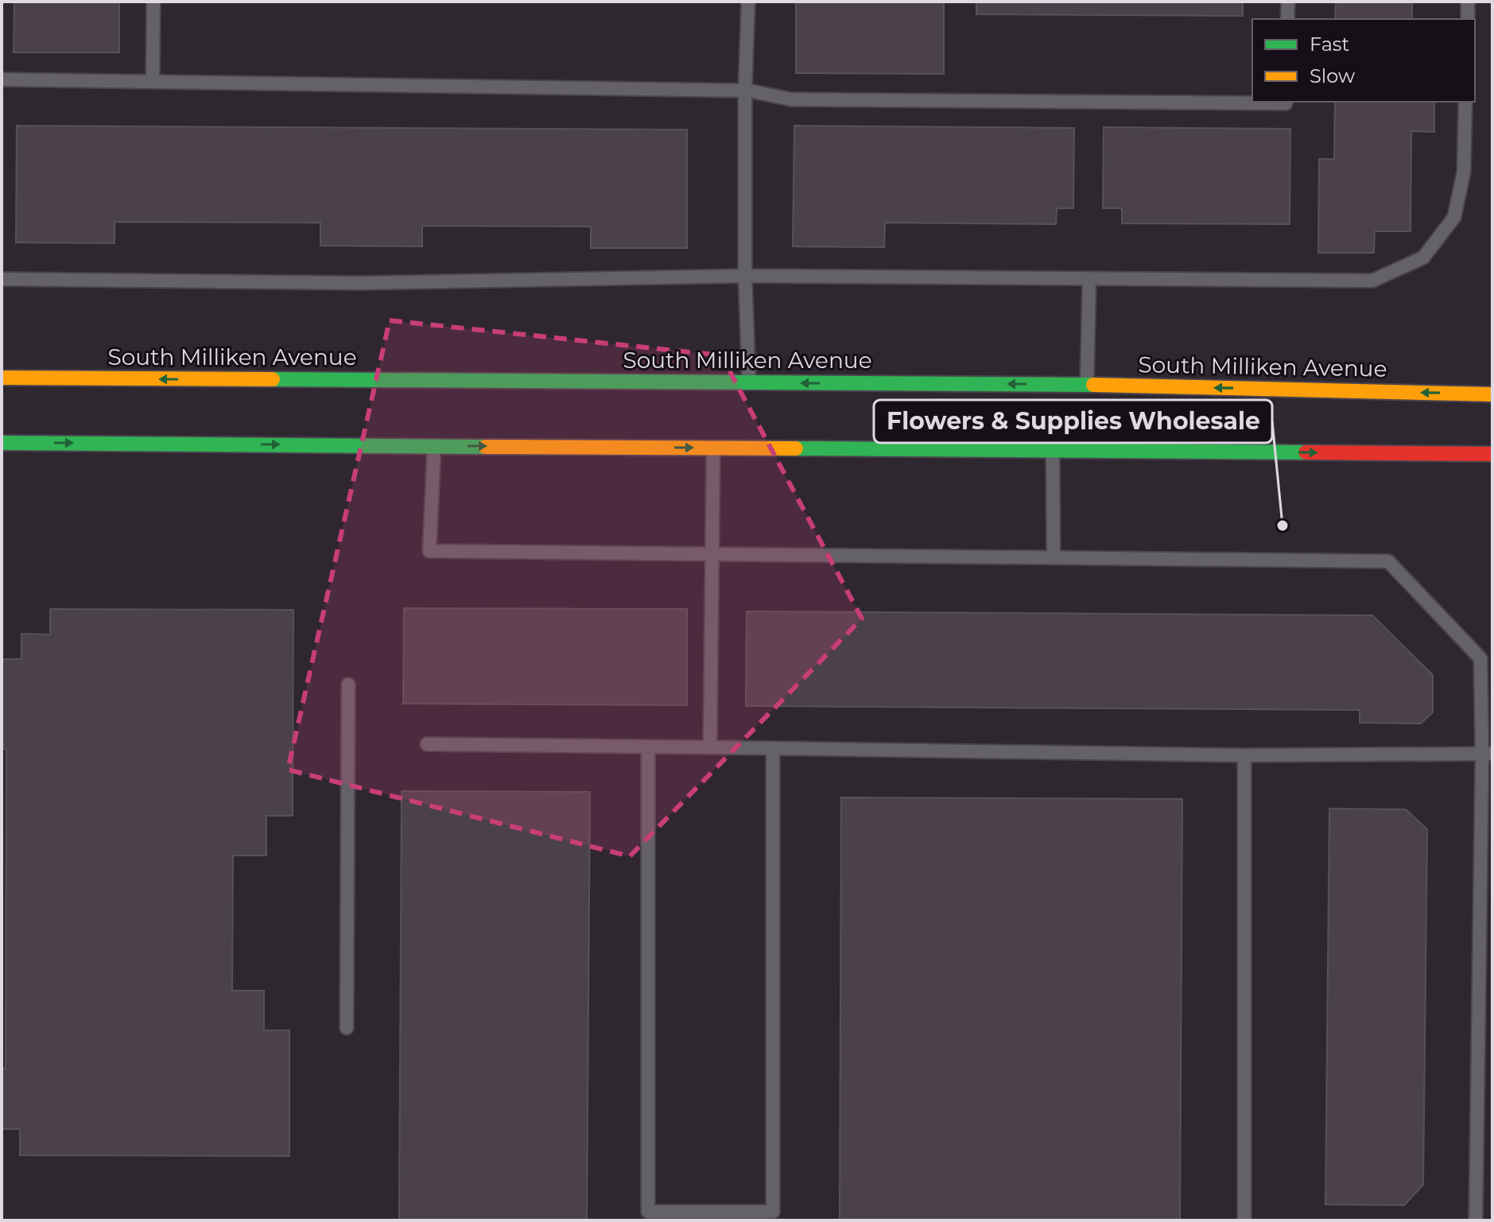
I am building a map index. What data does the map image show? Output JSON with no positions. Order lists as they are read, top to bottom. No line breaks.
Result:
{"streets":{"main road":["South Milliken Avenue"]},"places":["Flowers & Supplies Wholesale"],"legend":["Fast","Slow"]}
